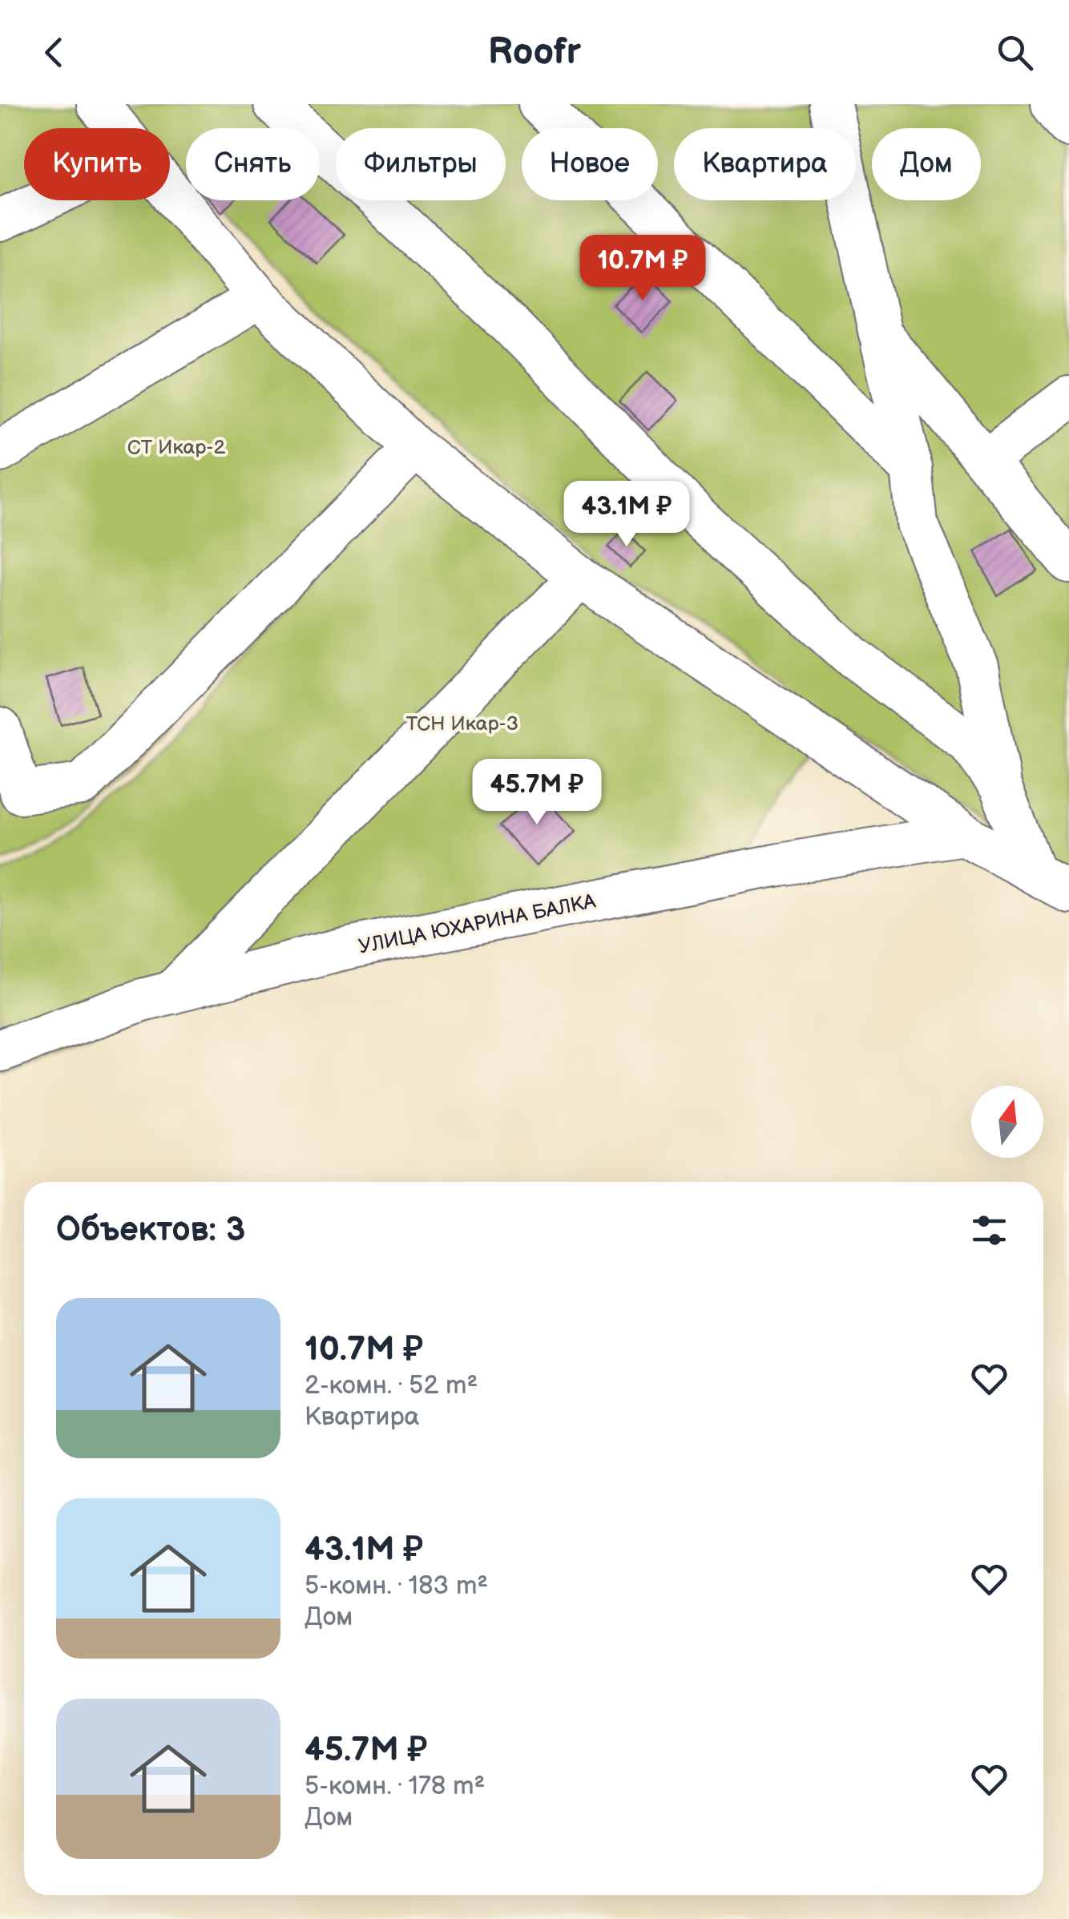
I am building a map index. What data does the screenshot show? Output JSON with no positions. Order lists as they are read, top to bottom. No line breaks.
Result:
{"streets":{"street":["УЛИЦА ЮХАРИНА БАЛКА"]},"parks":["СТ Икар-2","ТСН Икар-3"],"north":"top","page":{"header":"Roofr","chip":["Купить","Снять","Фильтры","Новое","Квартира","Дом"],"price":["10.7M ₽","43.1M ₽","45.7M ₽"],"heading":"Объектов: 3","list":[{"name":"10.7M ₽","note":"2-комн. · 52 m² · Квартира"},{"name":"43.1M ₽","note":"5-комн. · 183 m² · Дом"},{"name":"45.7M ₽","note":"5-комн. · 178 m² · Дом"}]}}
